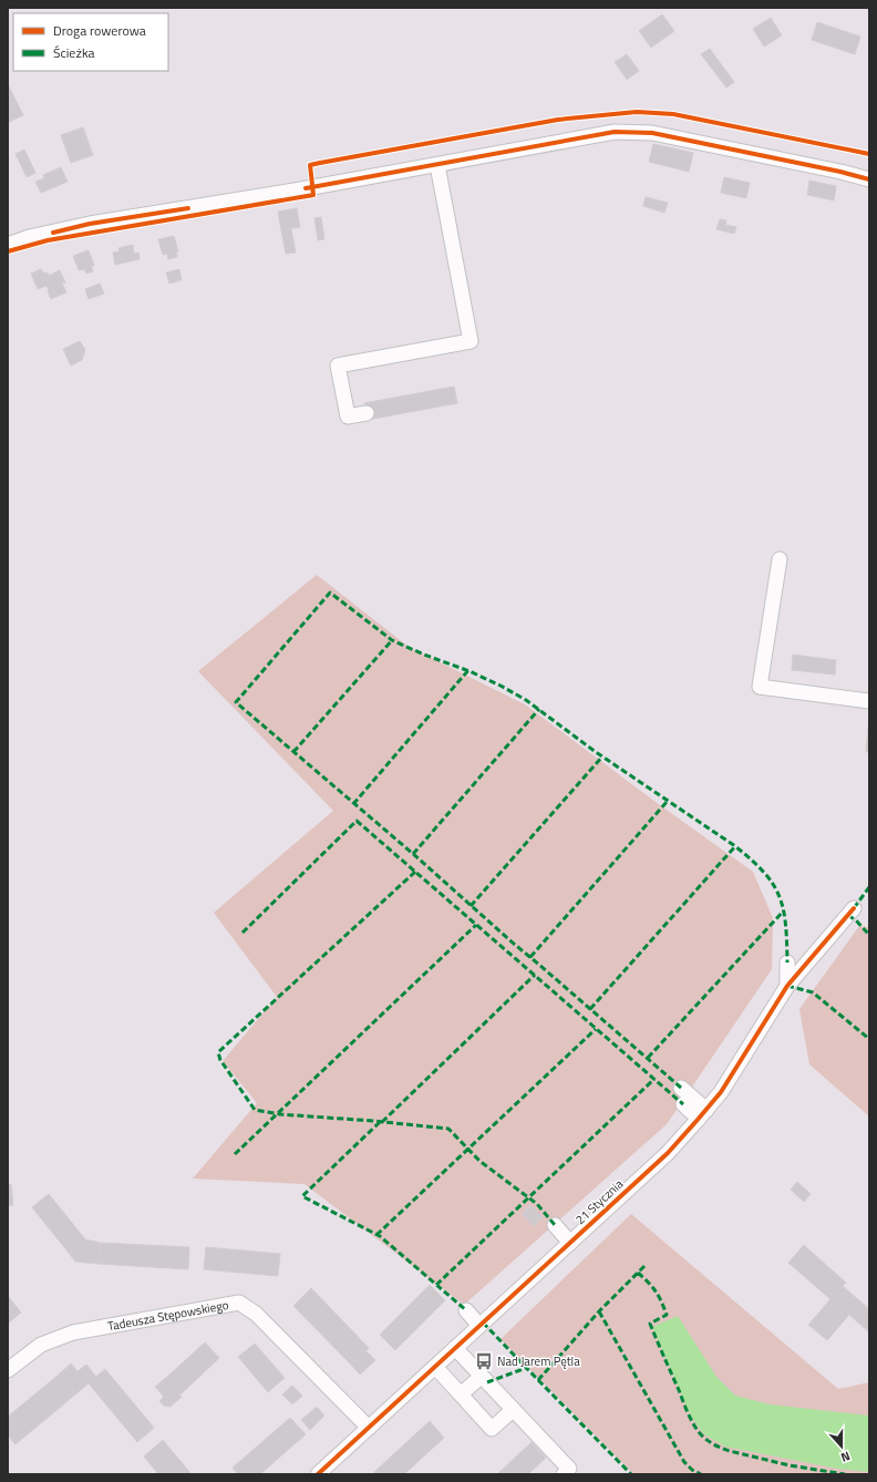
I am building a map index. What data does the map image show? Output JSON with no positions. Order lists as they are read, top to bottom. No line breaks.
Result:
{"streets":{"street":["21 Stycznia","Tadeusza Stępowskiego"]},"crossings":[["21 Stycznia","Tadeusza Stępowskiego"]],"places":{"bus stop":["Nad Jarem Pętla"]},"legend":["Droga rowerowa","Ścieżka"],"north":"bottom"}
